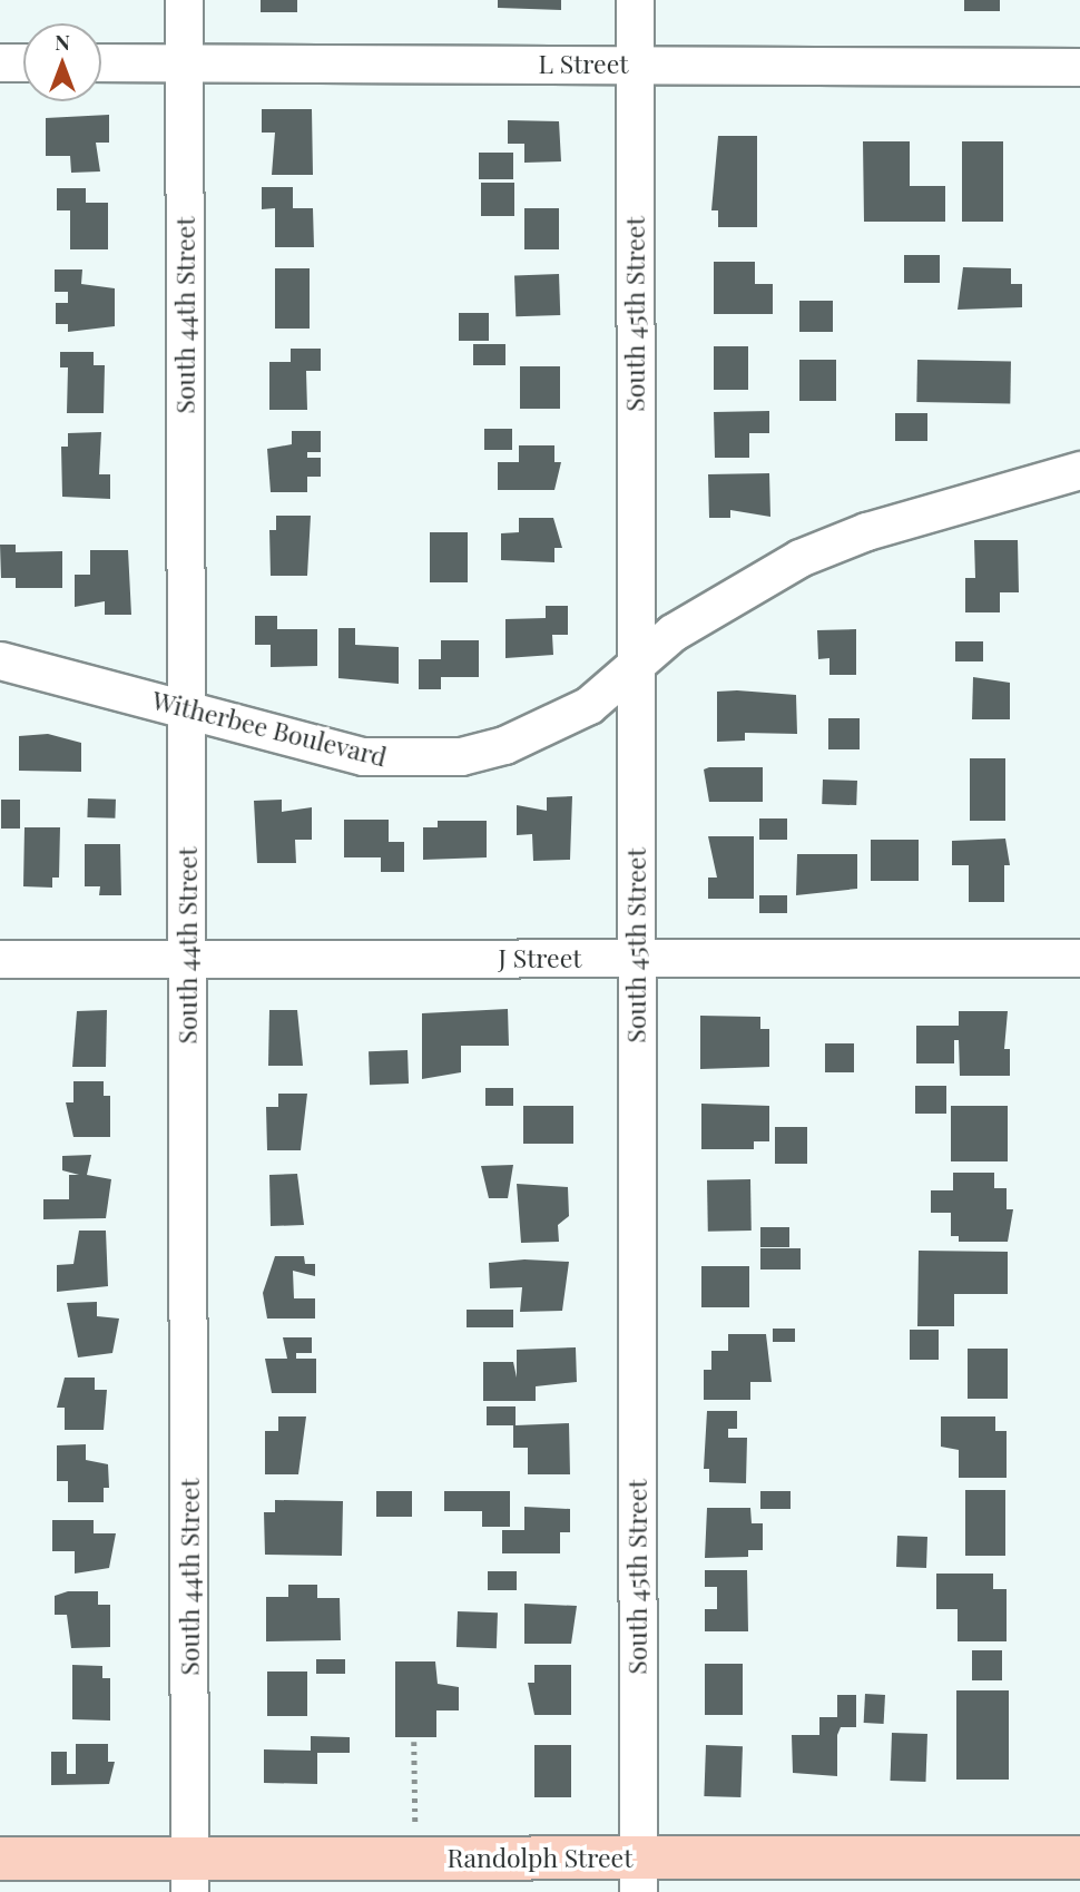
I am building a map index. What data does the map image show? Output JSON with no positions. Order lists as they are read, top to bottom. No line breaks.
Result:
{"streets":{"main road":["Randolph Street"],"street":["L Street","South 45th Street","South 44th Street","Witherbee Boulevard","J Street"]},"crossings":[["L Street","South 45th Street"],["L Street","South 44th Street"],["South 45th Street","Witherbee Boulevard"],["South 45th Street","J Street"],["South 45th Street","Randolph Street"],["South 44th Street","Witherbee Boulevard"],["South 44th Street","J Street"],["South 44th Street","Randolph Street"]],"north":"top"}
